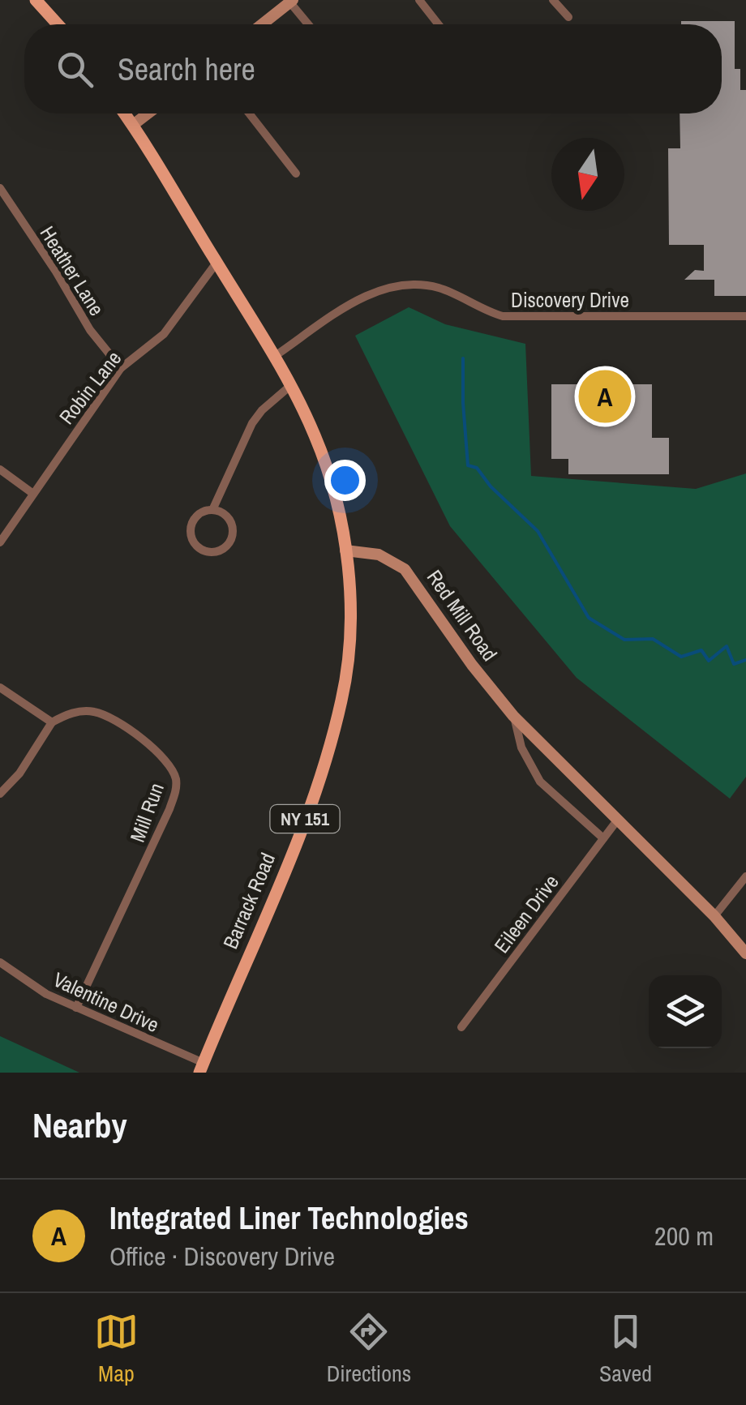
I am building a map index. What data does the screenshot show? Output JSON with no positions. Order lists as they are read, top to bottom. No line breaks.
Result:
{"streets":{"main road":["NY 151","Barrack Road"],"street":["Heather Lane","Discovery Drive","Robin Lane","Red Mill Road","Mill Run","Eileen Drive","Valentine Drive"]},"crossings":[["Heather Lane","Robin Lane"],["Discovery Drive","NY 151"],["Robin Lane","NY 151"],["Red Mill Road","NY 151"],["Red Mill Road","Barrack Road"],["Red Mill Road","Eileen Drive"],["Mill Run","Valentine Drive"],["NY 151","Barrack Road"],["Barrack Road","Valentine Drive"]],"north":"bottom","page":{"search":"Search here","pins":"A","heading":"Nearby","list":[{"mark":"A","name":"Integrated Liner Technologies","note":"Office · Discovery Drive","value":"200 m"}],"nav":["Map","Directions","Saved"]}}
